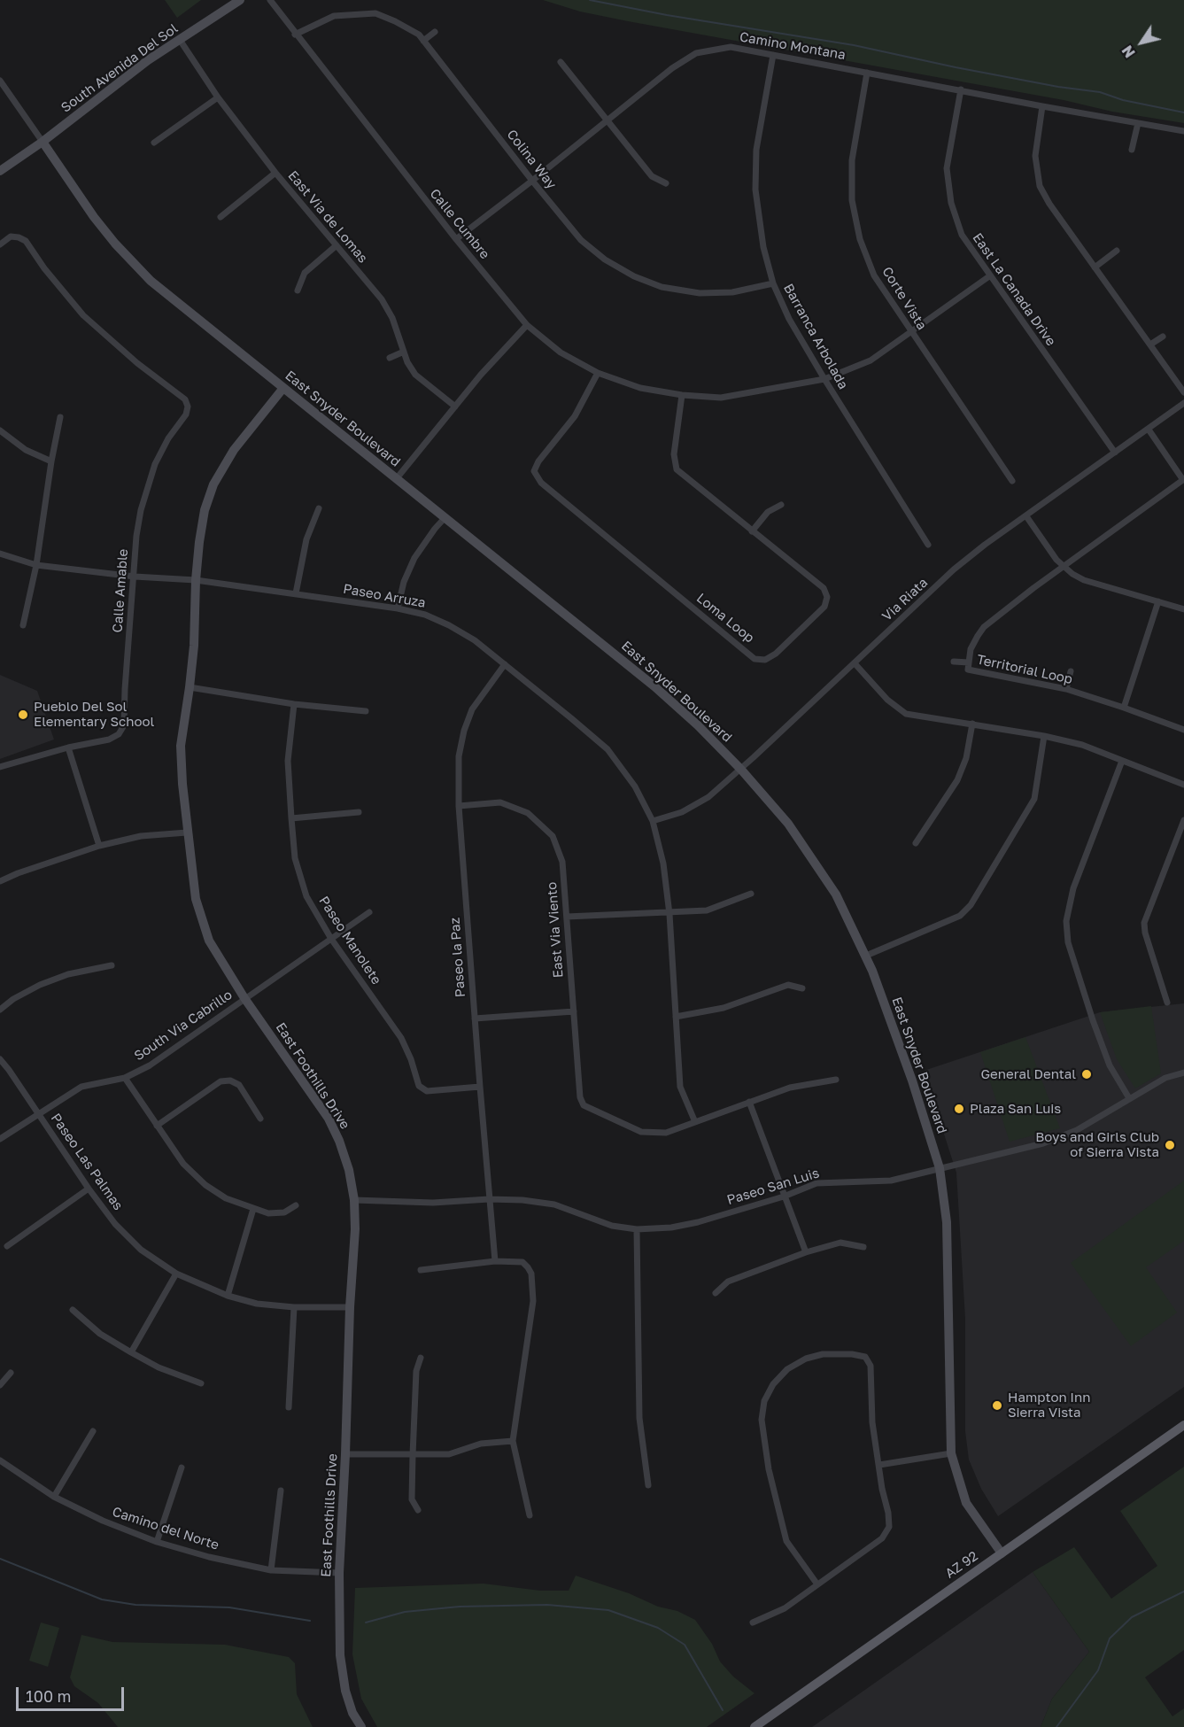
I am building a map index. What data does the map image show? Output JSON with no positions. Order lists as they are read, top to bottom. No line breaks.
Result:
{"streets":{"main road":["AZ 92"],"street":["Camino Montana","South Avenida Del Sol","Colina Way","East Via de Lomas","Calle Cumbre","East La Canada Drive","Corte Vista","Barranca Arbolada","East Snyder Boulevard","Calle Amable","Paseo Arruza","Via Riata","Loma Loop","Territorial Loop","East Via Viento","Paseo Manolete","Paseo la Paz","South Via Cabrillo","East Foothills Drive","Paseo Las Palmas","Paseo San Luis","Camino del Norte"]},"crossings":[["Camino Montana","Colina Way"],["Camino Montana","Calle Cumbre"],["Camino Montana","East La Canada Drive"],["Camino Montana","Corte Vista"],["Camino Montana","Barranca Arbolada"],["South Avenida Del Sol","East Via de Lomas"],["South Avenida Del Sol","East Snyder Boulevard"],["Colina Way","Calle Cumbre"],["Colina Way","Barranca Arbolada"],["Calle Cumbre","East La Canada Drive"],["Calle Cumbre","Corte Vista"],["Calle Cumbre","Barranca Arbolada"],["Calle Cumbre","Loma Loop"],["East La Canada Drive","Via Riata"],["East Snyder Boulevard","Via Riata"],["East Snyder Boulevard","East Foothills Drive"],["East Snyder Boulevard","Paseo San Luis"],["East Snyder Boulevard","AZ 92"],["Calle Amable","Paseo Arruza"],["Paseo Arruza","Via Riata"],["Paseo Arruza","East Via Viento"],["Paseo Arruza","Paseo la Paz"],["Paseo Arruza","East Foothills Drive"],["East Via Viento","Paseo la Paz"],["Paseo Manolete","Paseo la Paz"],["Paseo Manolete","South Via Cabrillo"],["Paseo la Paz","Paseo San Luis"],["South Via Cabrillo","East Foothills Drive"],["South Via Cabrillo","Paseo Las Palmas"],["East Foothills Drive","Paseo Las Palmas"],["East Foothills Drive","Paseo San Luis"],["East Foothills Drive","Camino del Norte"]],"places":["Pueblo Del Sol Elementary School","General Dental","Plaza San Luis","Boys and Girls Club of Sierra Vista","Hampton Inn Sierra Vista"],"scale_bar":"100 m","north":"bottom left"}
